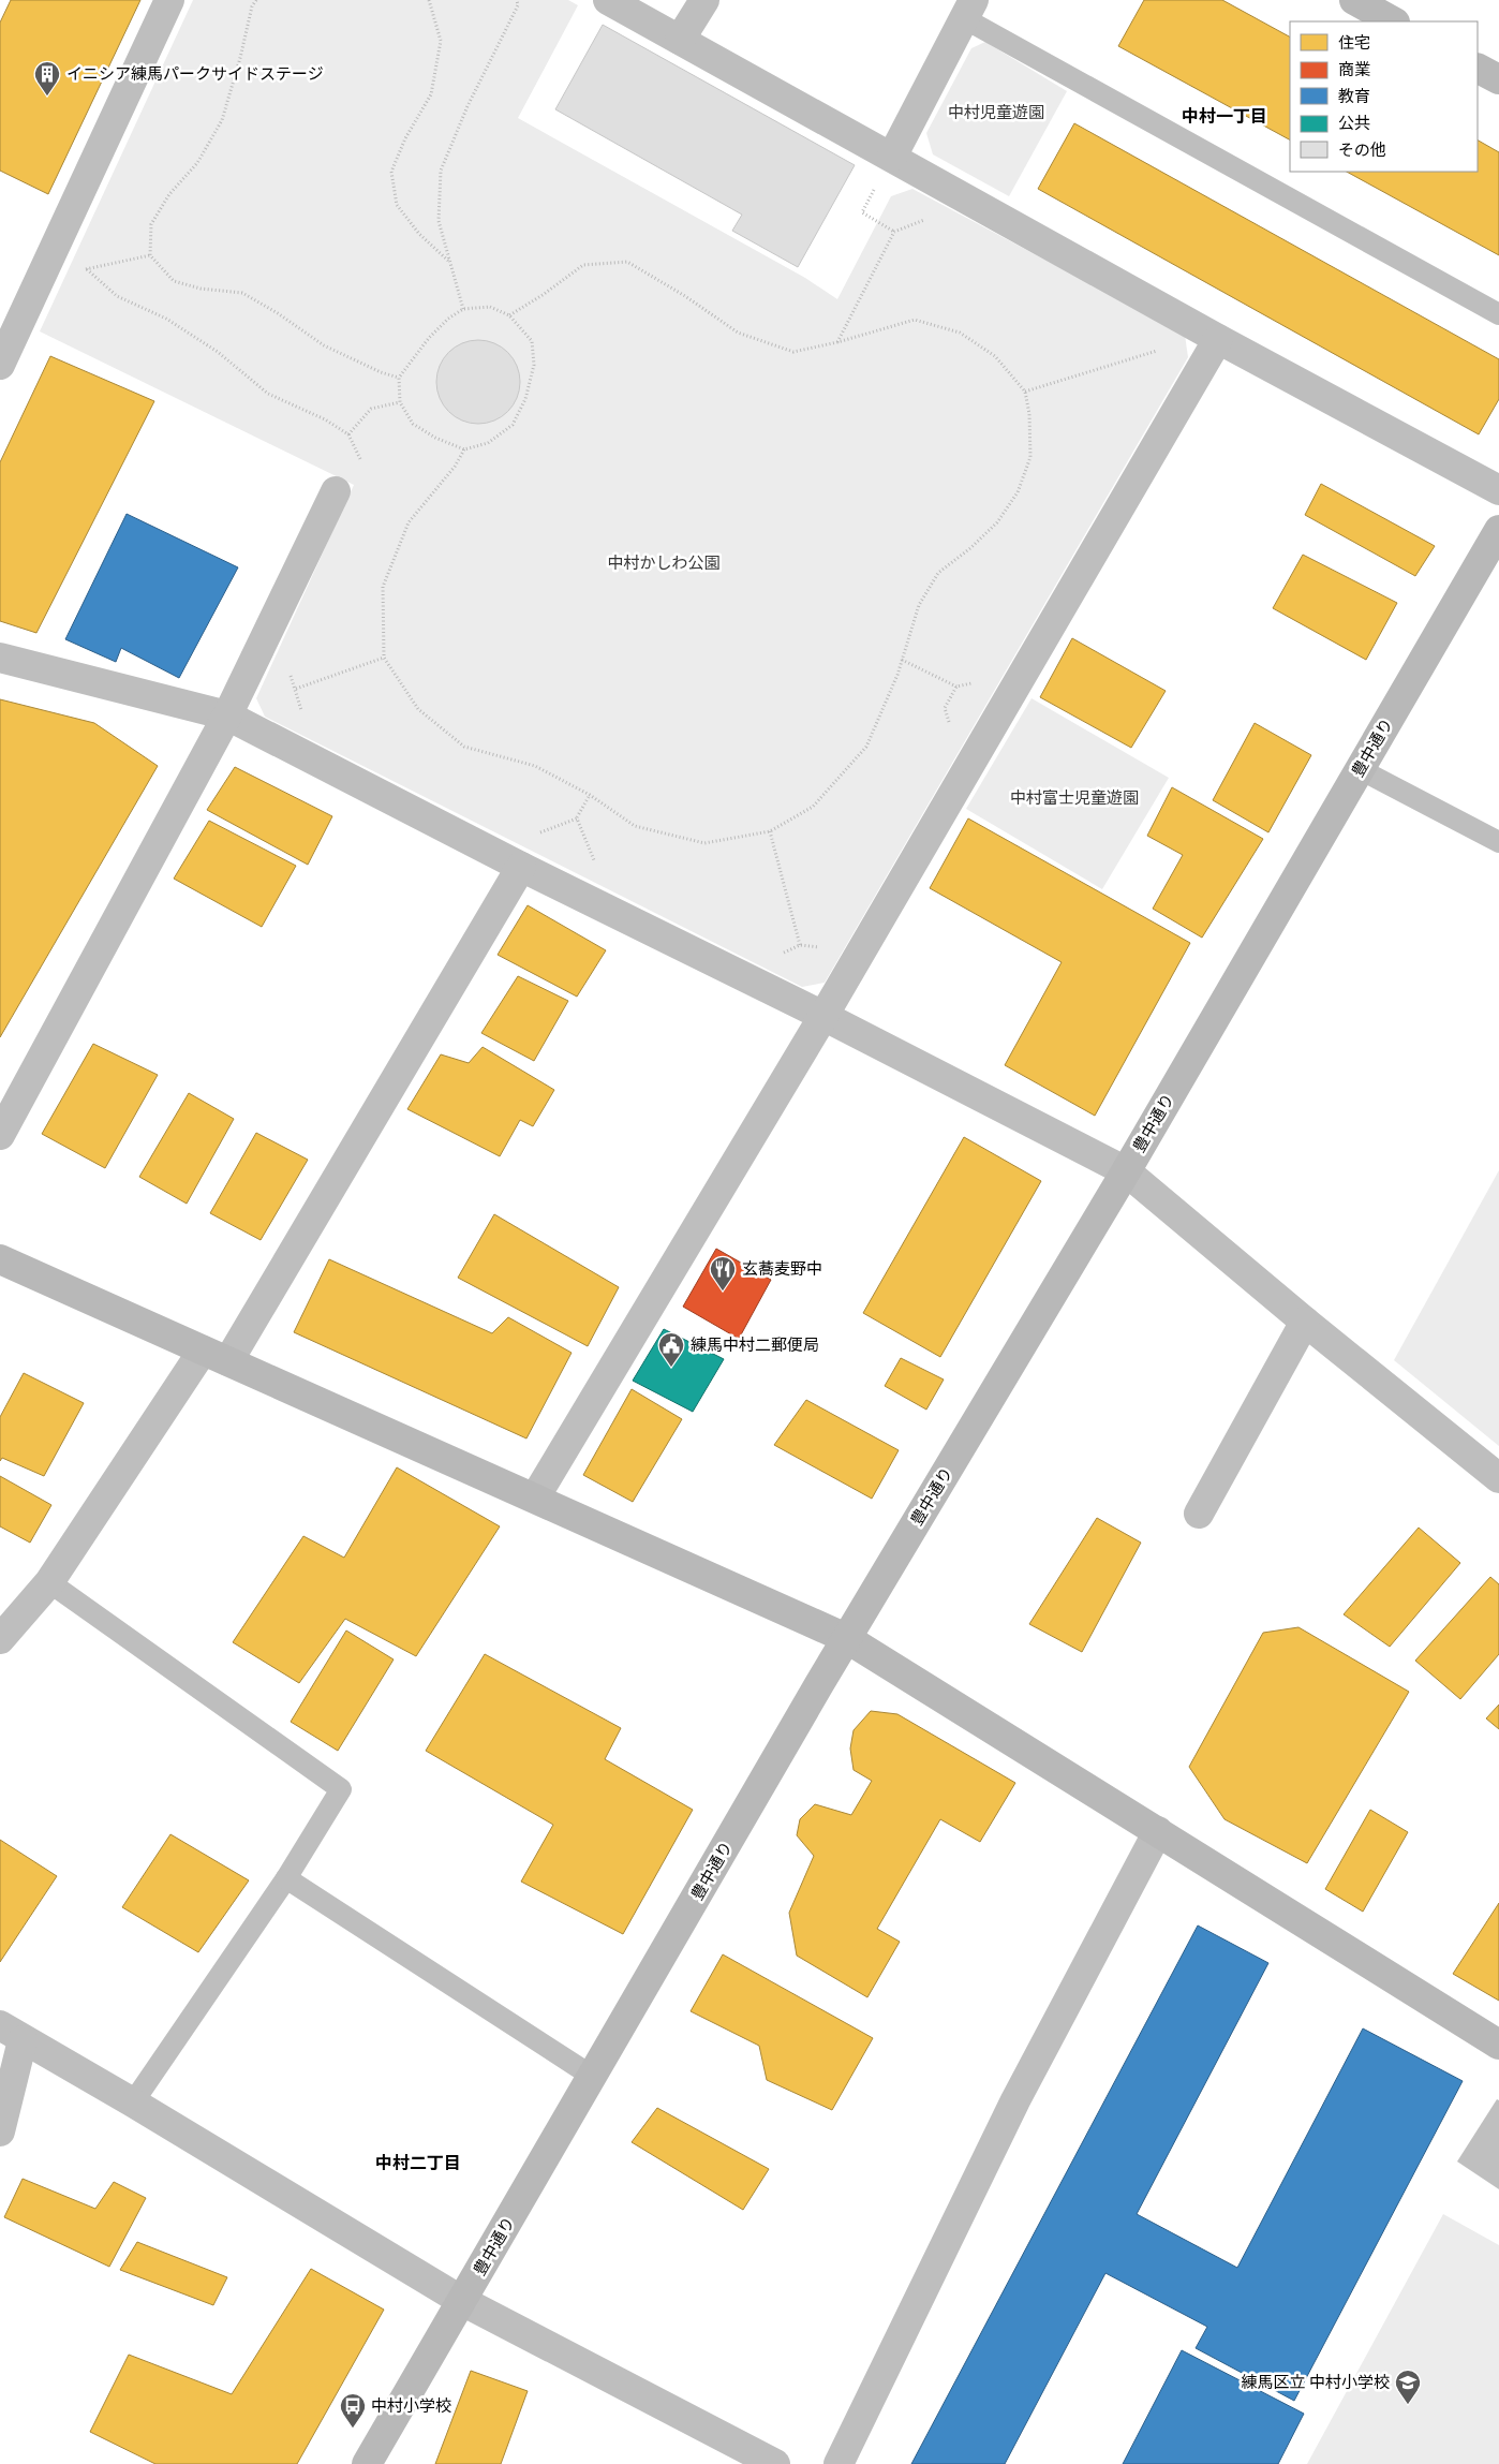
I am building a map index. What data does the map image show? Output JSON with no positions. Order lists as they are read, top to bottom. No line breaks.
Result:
{"streets":{"street":["豊中通り"]},"districts":["中村一丁目","中村二丁目"],"parks":["中村児童遊園","中村かしわ公園","中村富士児童遊園"],"places":{"building":["イニシア練馬パークサイドステージ"],"restaurant":["玄蕎麦野中"],"public building":["練馬中村二郵便局"],"school or university":["練馬区立 中村小学校"],"bus stop":["中村小学校"]},"legend":["住宅","商業","教育","公共","その他"]}
